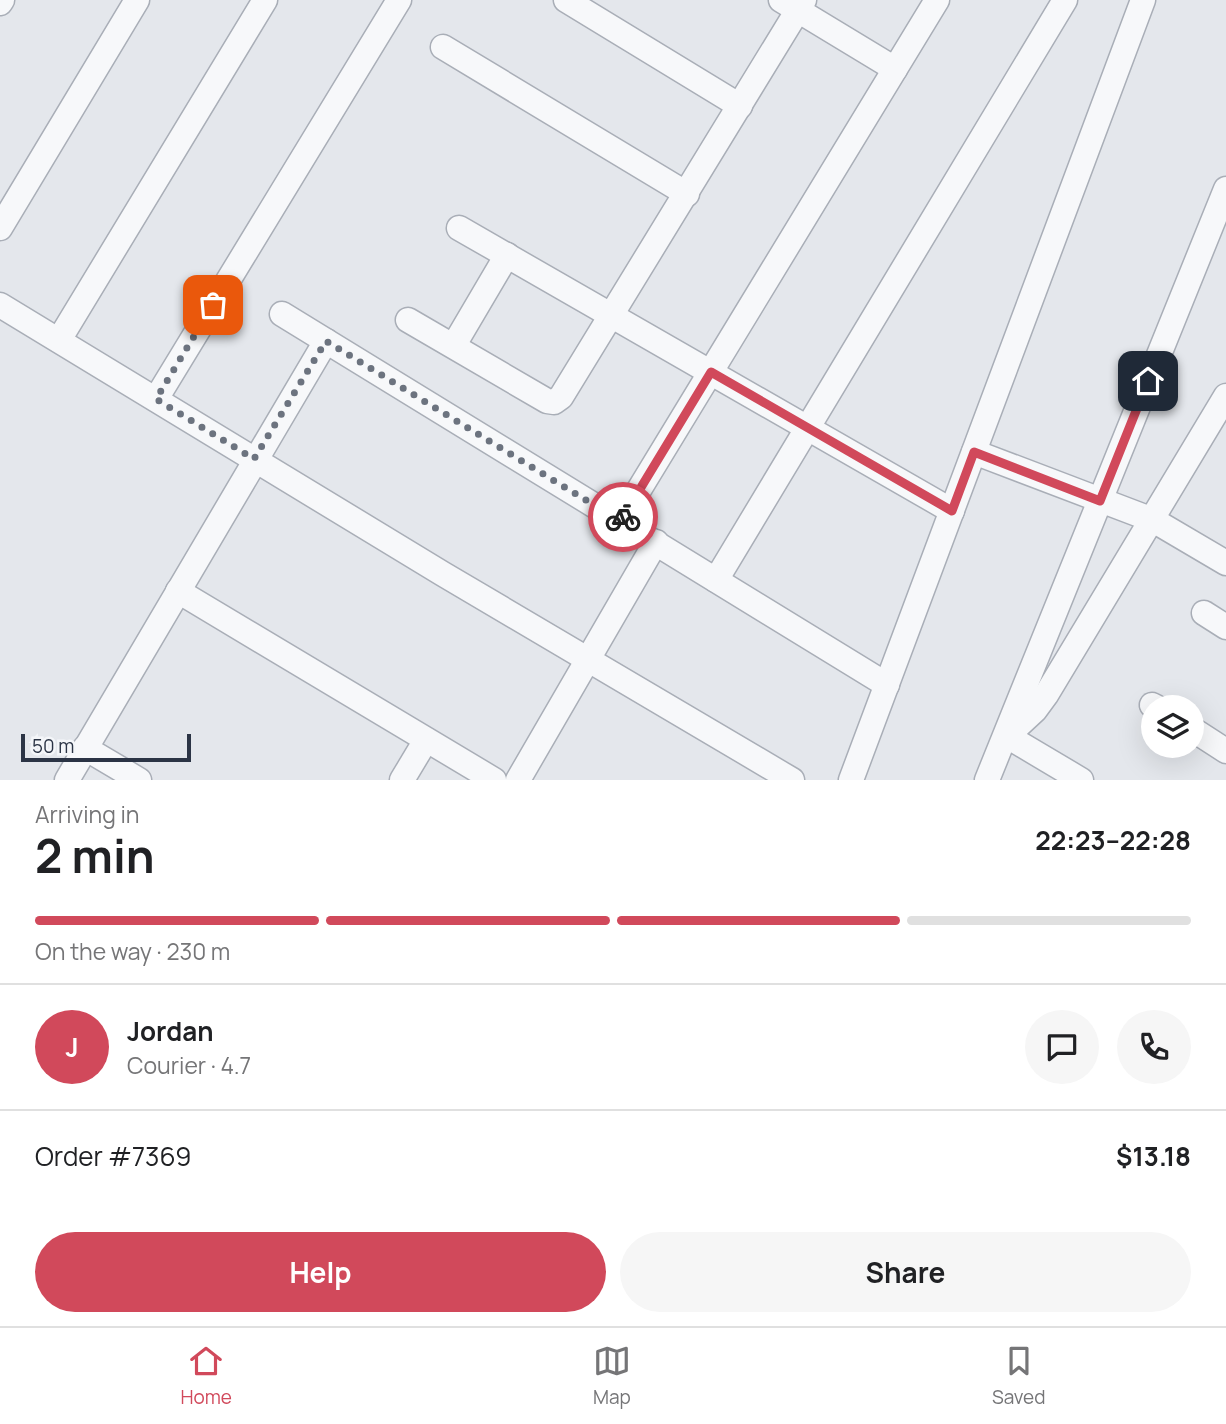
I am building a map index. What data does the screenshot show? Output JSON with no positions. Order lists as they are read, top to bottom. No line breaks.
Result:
{"scale_bar":"50 m","page":{"scale":"50 m","heading":["2 min","Arriving in","22:23–22:28"],"panel":["Jordan","Courier · 4.7","Order #7369","$13.18"],"bar":"On the way · 230 m","round":"J","buttons":["Help","Share"],"tabs":["Home","Map","Saved"]}}
